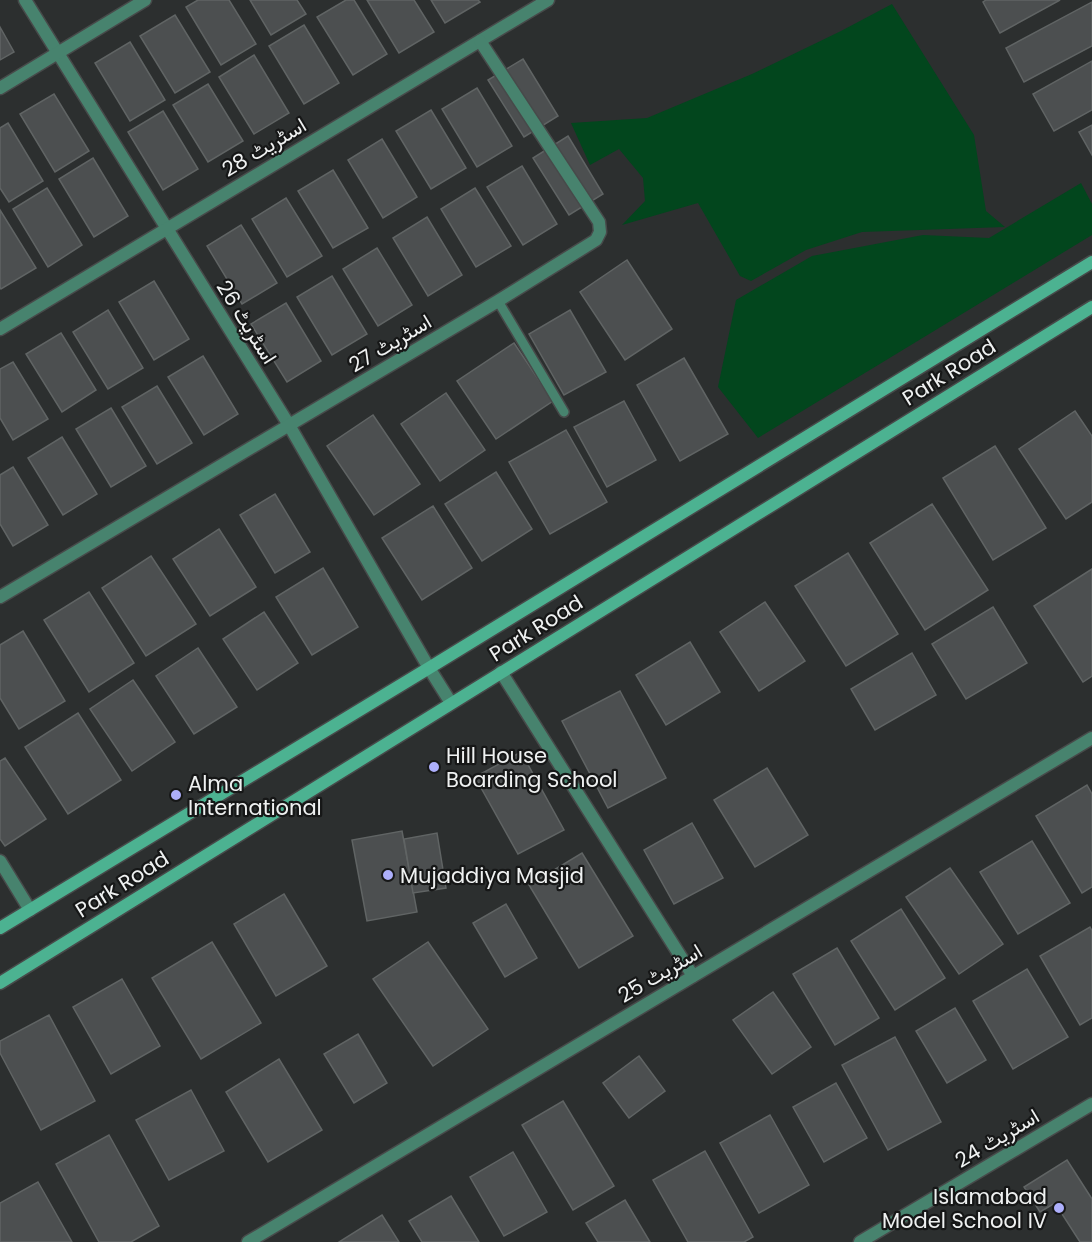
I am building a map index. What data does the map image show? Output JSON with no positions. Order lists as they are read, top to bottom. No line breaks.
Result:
{"streets":{"street":["اسٹریٹ 28","اسٹریٹ 26","اسٹریٹ 27","Park Road","اسٹریٹ 25","اسٹریٹ 24"]},"crossings":[["اسٹریٹ 28","اسٹریٹ 26"],["اسٹریٹ 28","اسٹریٹ 27"],["اسٹریٹ 26","اسٹریٹ 27"],["اسٹریٹ 26","Park Road"]],"places":["Hill House Boarding School","Alma International","Mujaddiya Masjid","Islamabad Model School IV"]}
